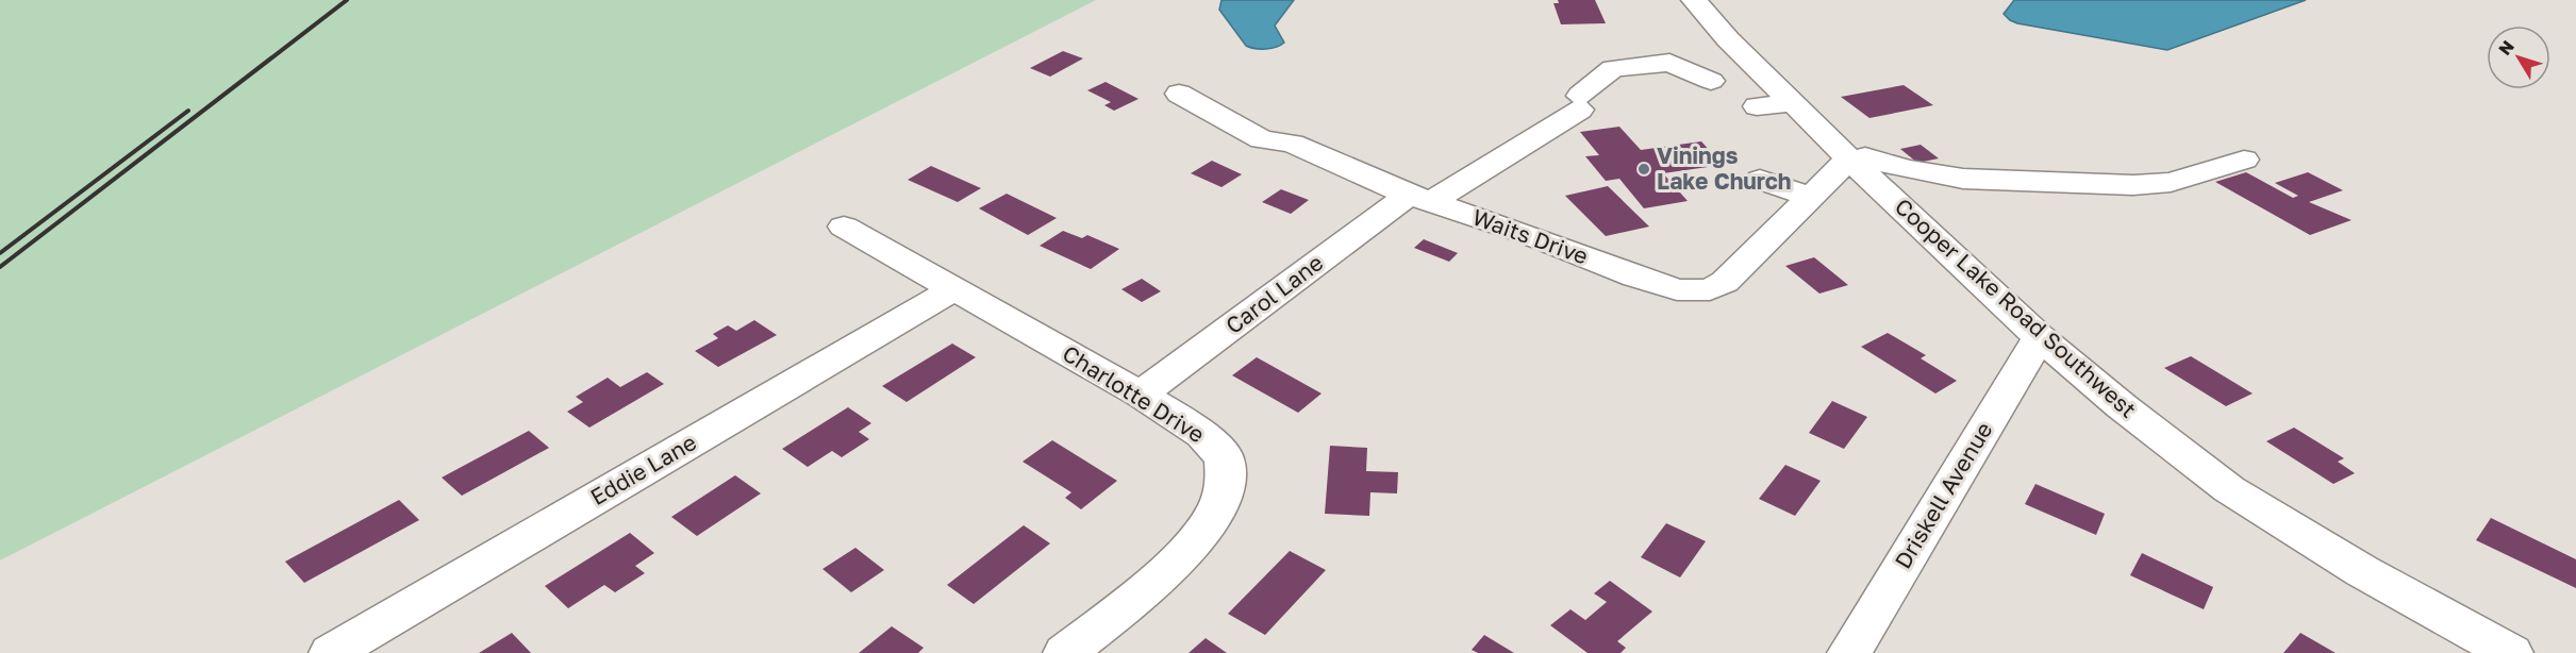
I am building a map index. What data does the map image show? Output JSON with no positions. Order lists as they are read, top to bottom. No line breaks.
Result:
{"streets":{"street":["Waits Drive","Carol Lane","Cooper Lake Road Southwest","Charlotte Drive","Eddie Lane","Driskell Avenue"]},"crossings":[["Waits Drive","Carol Lane"],["Waits Drive","Cooper Lake Road Southwest"],["Carol Lane","Charlotte Drive"],["Cooper Lake Road Southwest","Driskell Avenue"],["Charlotte Drive","Eddie Lane"]],"places":["Vinings Lake Church"],"north":"top left"}
